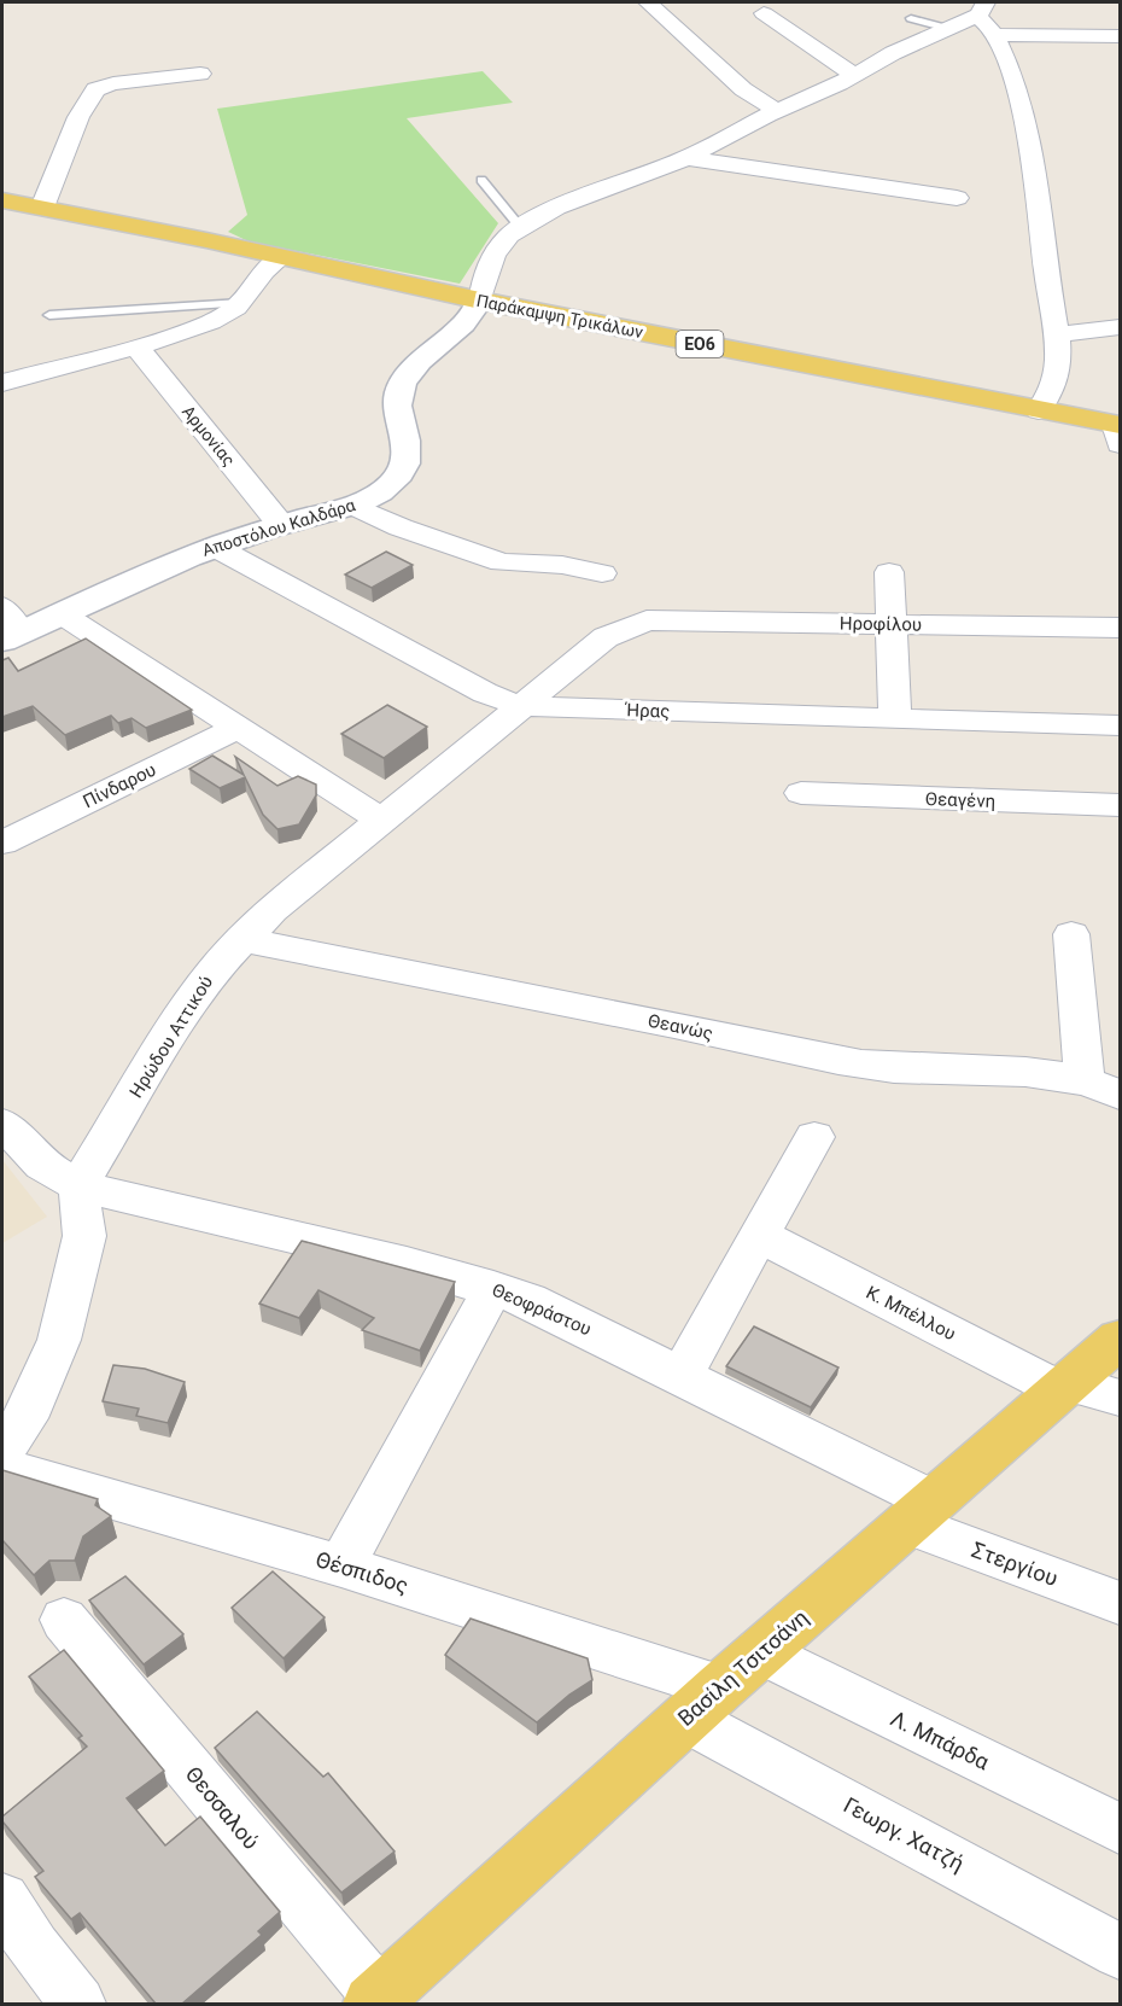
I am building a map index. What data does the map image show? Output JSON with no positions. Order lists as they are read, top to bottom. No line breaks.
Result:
{"streets":{"main road":["Παράκαμψη Τρικάλων","ΕΟ6","Βασίλη Τσιτσάνη"],"street":["Αρμονίας","Αποστόλου Καλδάρα","Ηροφίλου","Ήρας","Πίνδαρου","Θεαγένη","Θεανώς","Ηρώδου Αττικού","Θεοφράστου","Κ. Μπέλλου","Στεργίου","Θέσπιδος","Λ. Μπάρδα","Θεσσαλού","Γεωργ. Χατζή"]},"crossings":[["Παράκαμψη Τρικάλων","Αποστόλου Καλδάρα"],["Αρμονίας","Αποστόλου Καλδάρα"],["Αποστόλου Καλδάρα","Ήρας"],["Ηροφίλου","Ηρώδου Αττικού"],["Ήρας","Ηρώδου Αττικού"],["Θεανώς","Ηρώδου Αττικού"],["Ηρώδου Αττικού","Θεοφράστου"],["Θεοφράστου","Στεργίου"],["Θεοφράστου","Βασίλη Τσιτσάνη"],["Κ. Μπέλλου","Βασίλη Τσιτσάνη"],["Στεργίου","Βασίλη Τσιτσάνη"],["Θέσπιδος","Βασίλη Τσιτσάνη"],["Θέσπιδος","Γεωργ. Χατζή"],["Βασίλη Τσιτσάνη","Λ. Μπάρδα"],["Βασίλη Τσιτσάνη","Θεσσαλού"],["Βασίλη Τσιτσάνη","Γεωργ. Χατζή"]]}
